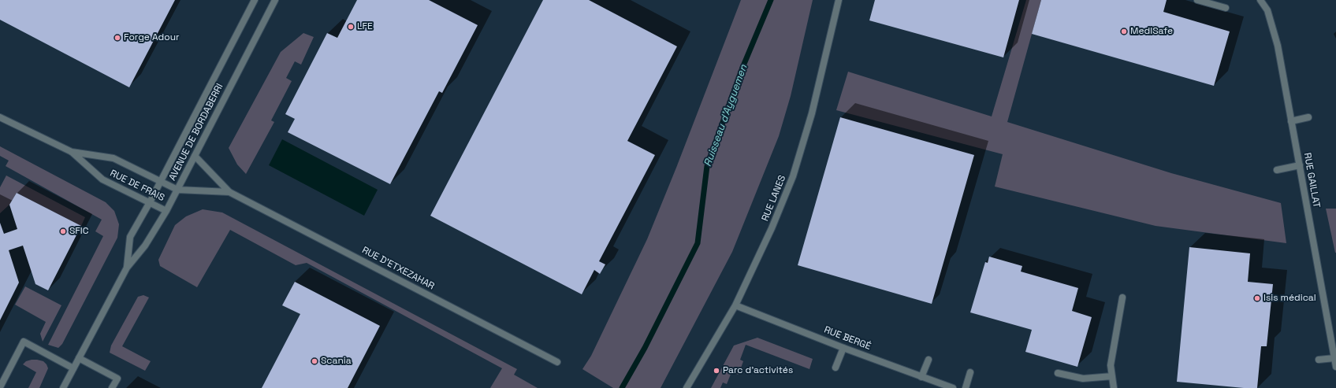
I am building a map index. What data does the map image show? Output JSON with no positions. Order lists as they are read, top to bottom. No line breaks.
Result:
{"streets":{"street":["AVENUE DE BORDABERRI","RUE GAILLAT","RUE DE FRAIS","RUE LANES","RUE D'ETXEZAHAR","RUE BERGÉ"]},"crossings":[["AVENUE DE BORDABERRI","RUE DE FRAIS"],["AVENUE DE BORDABERRI","RUE D'ETXEZAHAR"],["RUE DE FRAIS","RUE D'ETXEZAHAR"],["RUE LANES","RUE BERGÉ"]],"water":["Ruisseau d'Ayguemen"],"places":["LFE","MedISafe","Forge Adour","SFIC","Isis médical","Scania","Parc d'activités"]}
